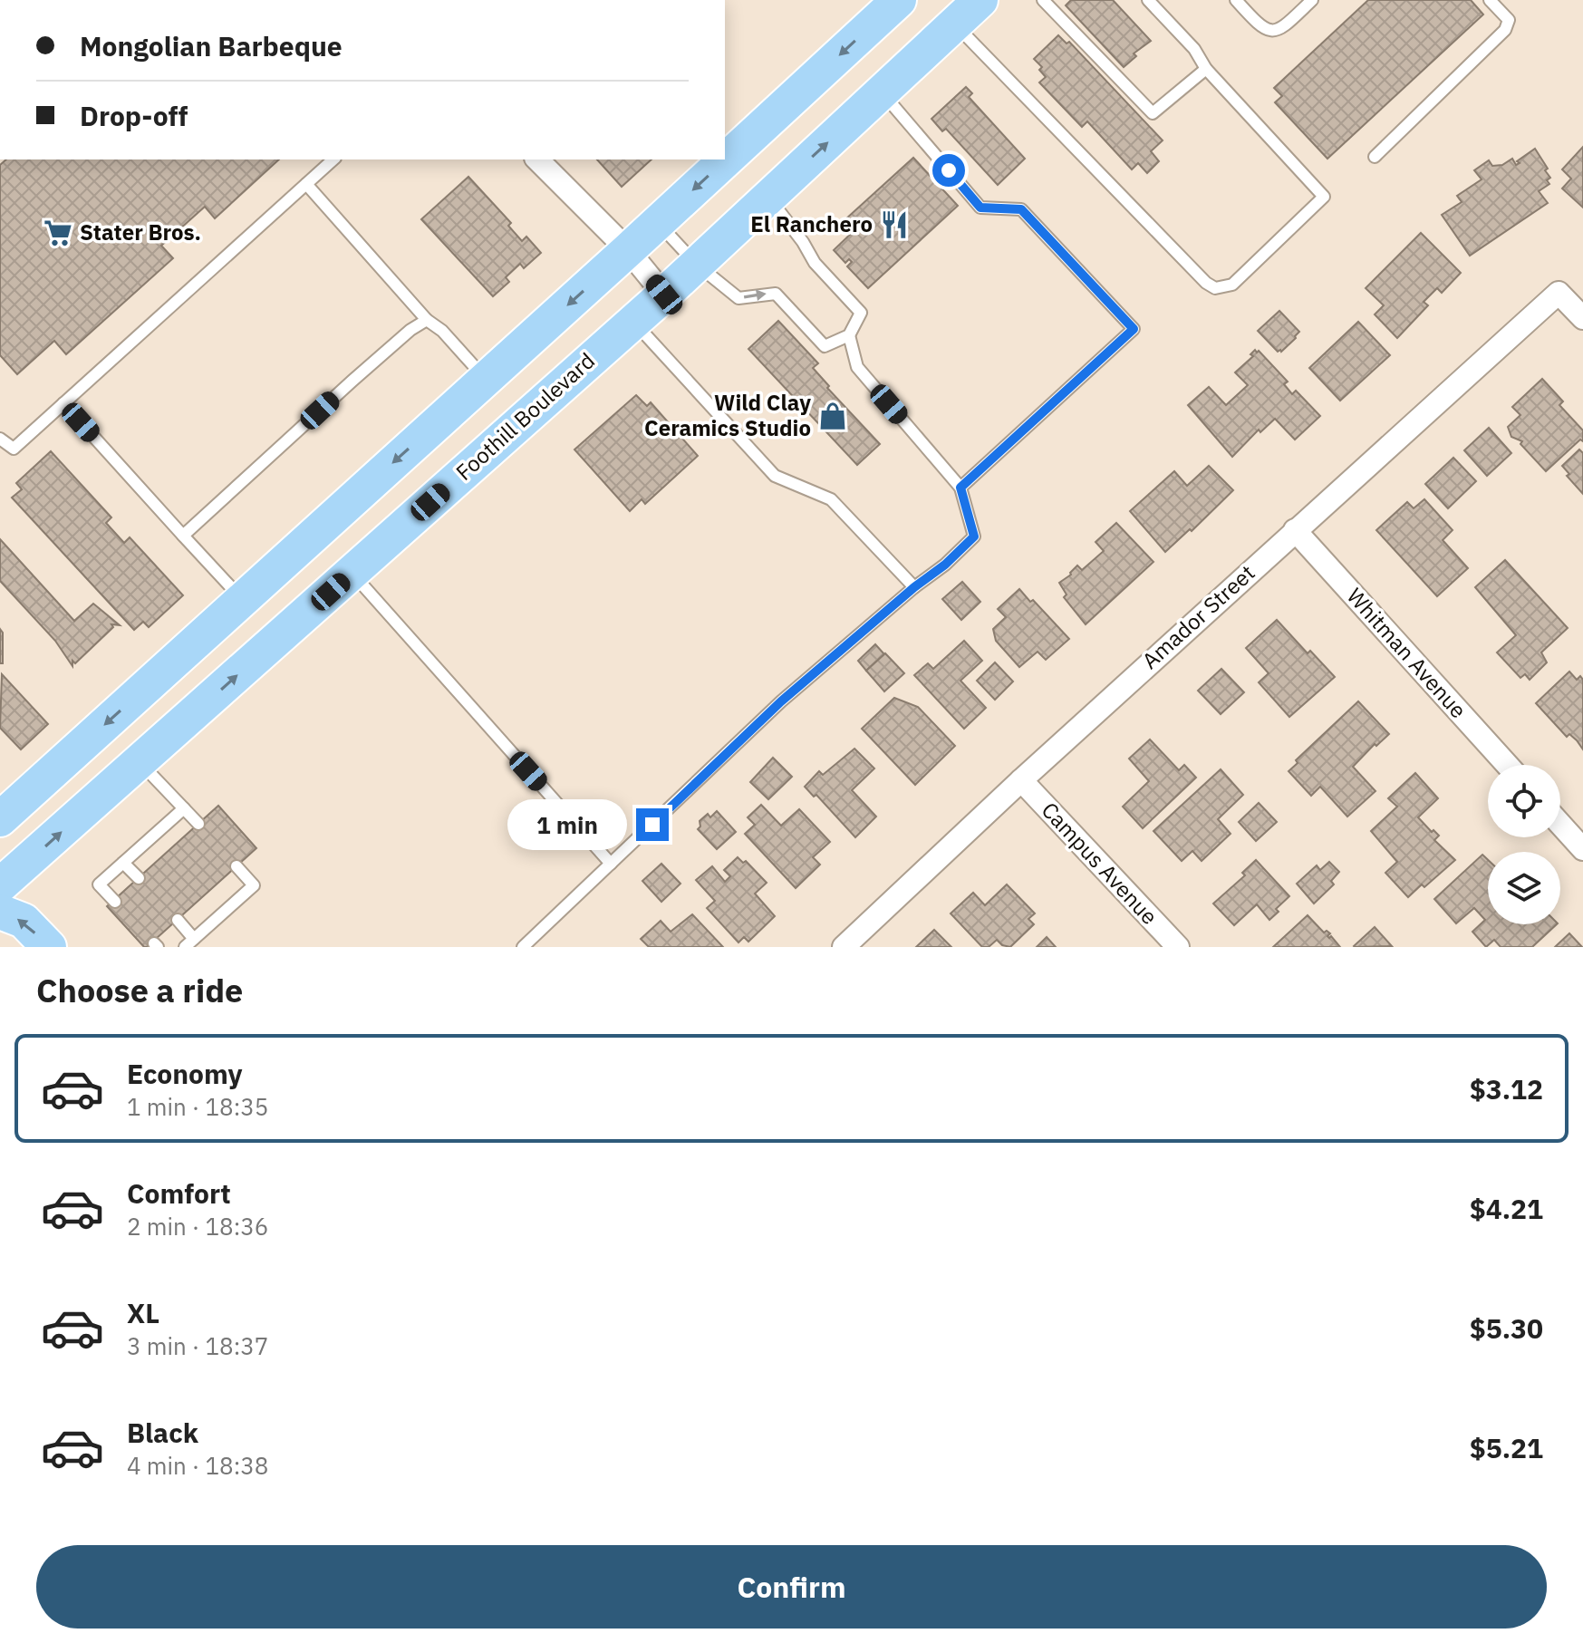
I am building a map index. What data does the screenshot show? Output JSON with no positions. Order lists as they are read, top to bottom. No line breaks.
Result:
{"streets":{"main road":["Foothill Boulevard"],"street":["Amador Street","Whitman Avenue","Campus Avenue"]},"crossings":[["Amador Street","Whitman Avenue"],["Amador Street","Campus Avenue"]],"places":{"restaurant":["El Ranchero"],"supermarket":["Stater Bros."],"shop":["Wild Clay Ceramics Studio"]},"page":{"banner":["Mongolian Barbeque","Drop-off"],"bubble":"1 min","heading":"Choose a ride","list":[{"name":"Economy","note":"1 min · 18:35","value":"$3.12"},{"name":"Comfort","note":"2 min · 18:36","value":"$4.21"},{"name":"XL","note":"3 min · 18:37","value":"$5.30"},{"name":"Black","note":"4 min · 18:38","value":"$5.21"}],"buttons":"Confirm"}}
